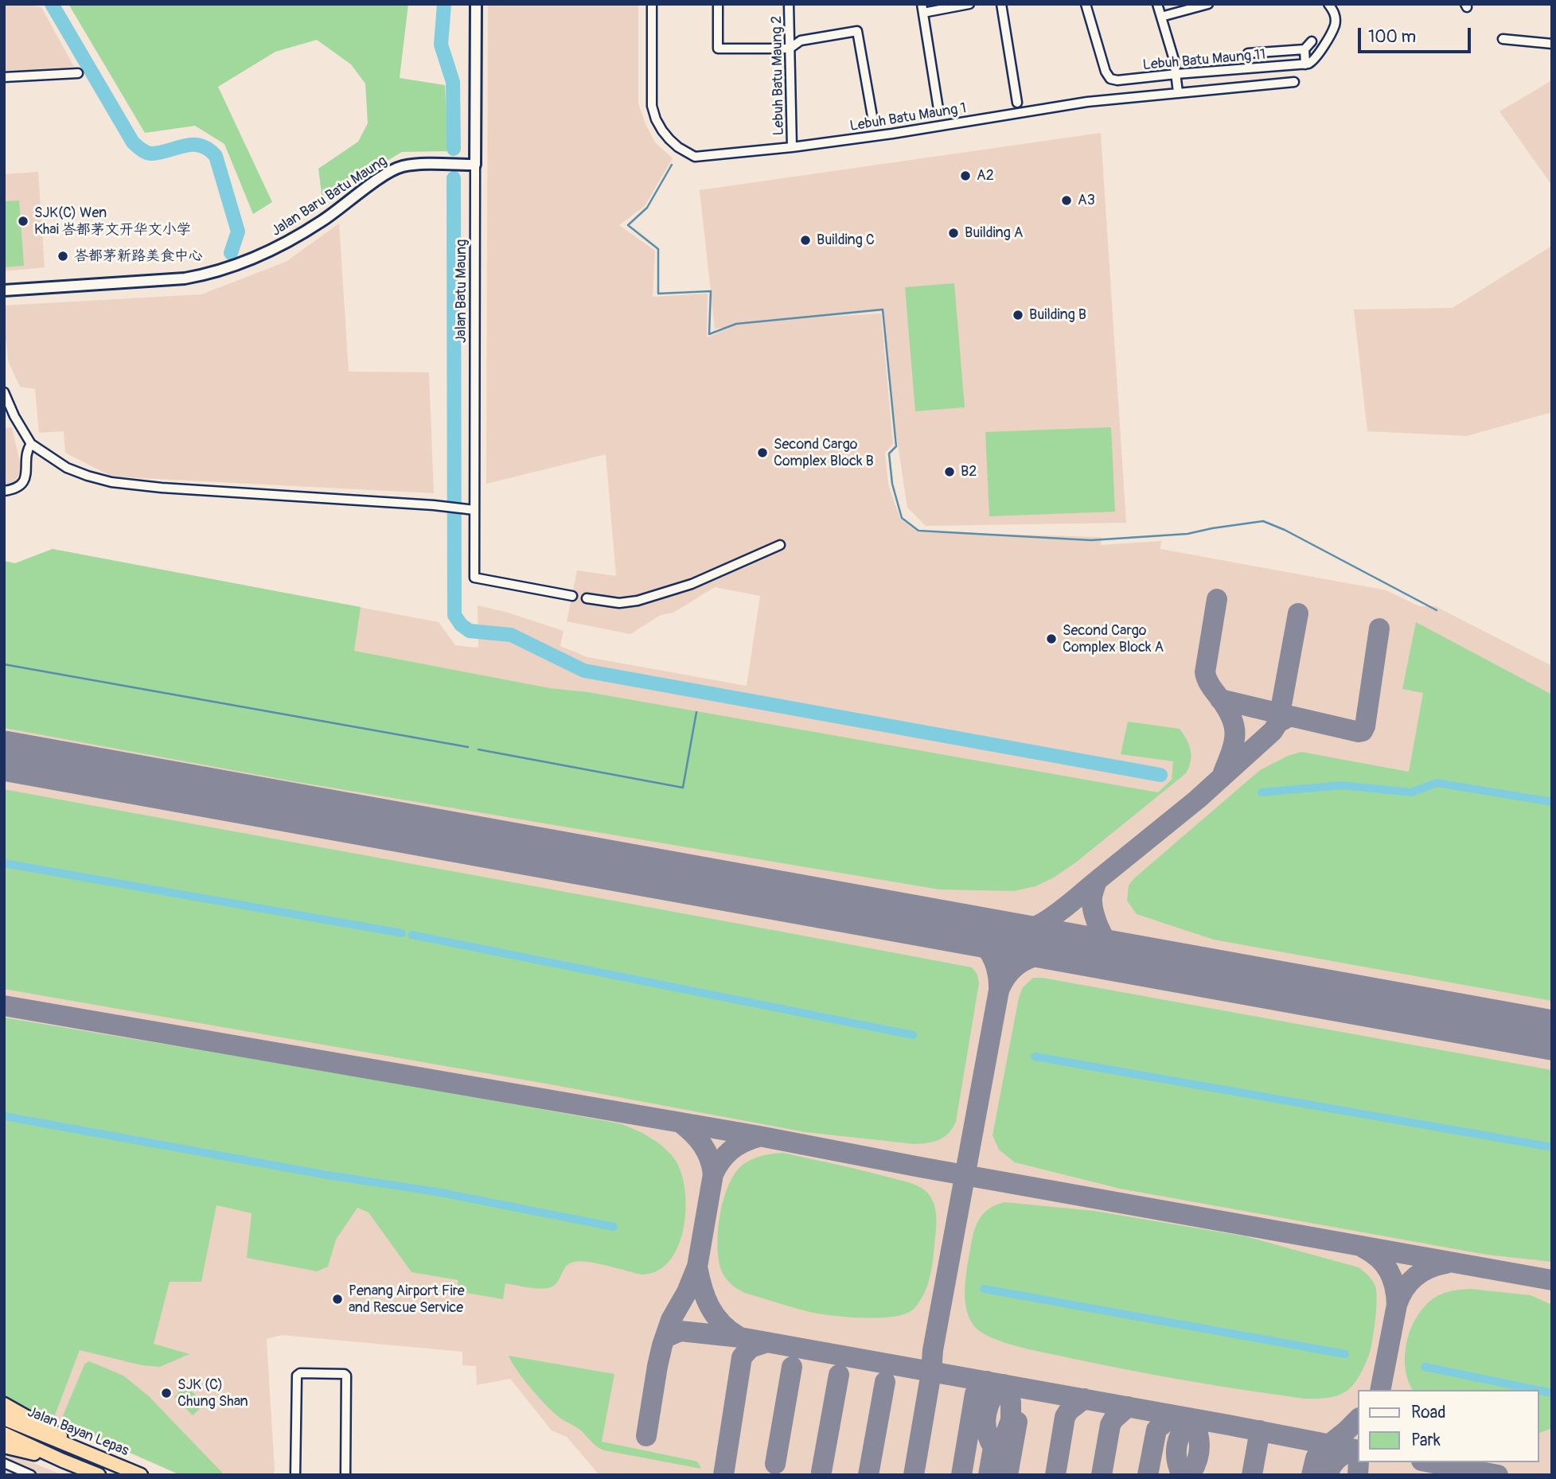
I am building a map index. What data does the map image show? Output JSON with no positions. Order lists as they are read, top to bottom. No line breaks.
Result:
{"streets":{"highway":["Jalan Bayan Lepas"],"street":["Lebuh Batu Maung 11","Lebuh Batu Maung 2","Lebuh Batu Maung 1","Jalan Baru Batu Maung","Jalan Batu Maung"]},"crossings":[["Lebuh Batu Maung 2","Lebuh Batu Maung 1"],["Jalan Baru Batu Maung","Jalan Batu Maung"]],"places":["A2","A3","SJK(C) Wen Khai 峇都茅文开华文小学","Building A","Building C","峇都茅新路美食中心","Building B","Second Cargo Complex Block B","B2","Second Cargo Complex Block A","Penang Airport Fire and Rescue Service","SJK (C) Chung Shan"],"legend":["Road","Park"],"scale_bar":"100 m"}
